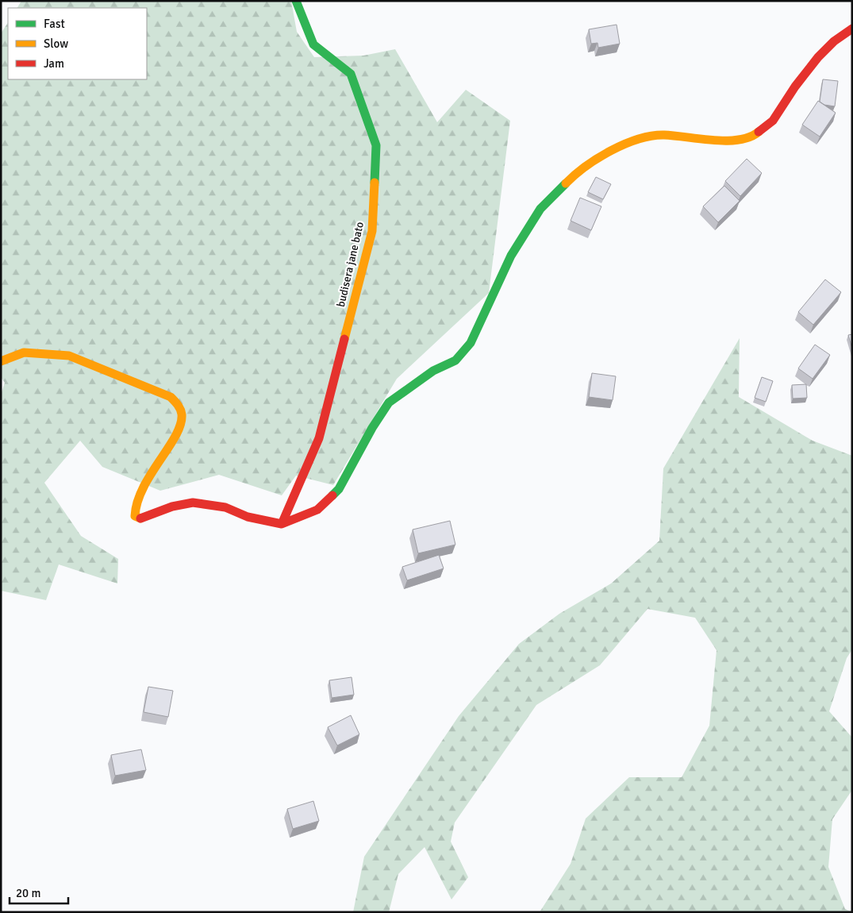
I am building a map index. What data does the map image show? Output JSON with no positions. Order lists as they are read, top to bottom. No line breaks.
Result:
{"streets":{"street":["budisera jane bato"]},"legend":["Fast","Slow","Jam"],"scale_bar":"20 m"}
